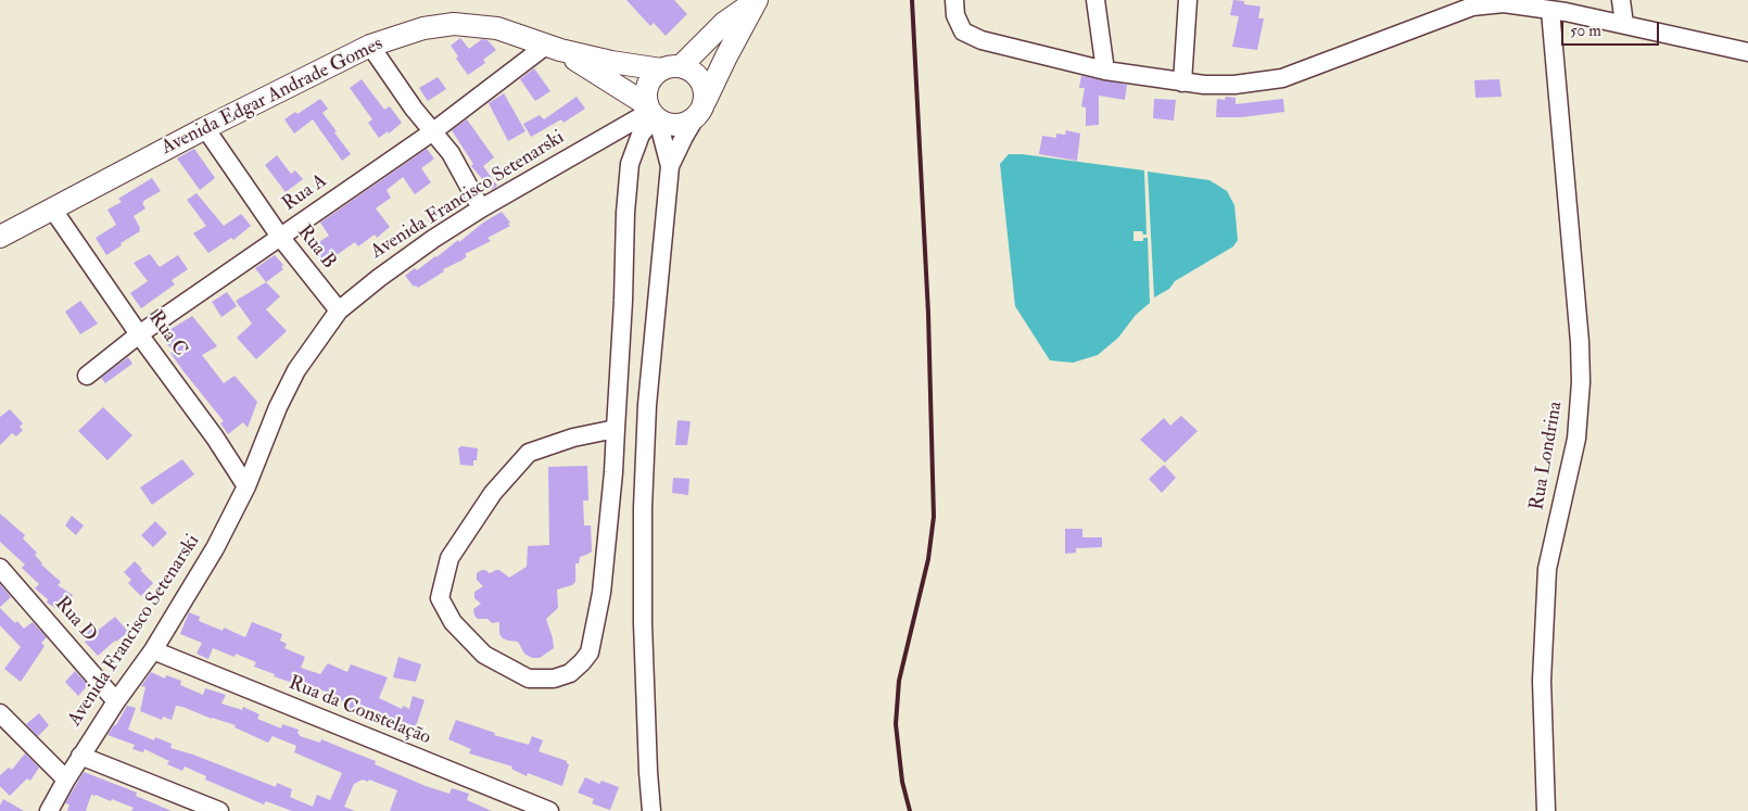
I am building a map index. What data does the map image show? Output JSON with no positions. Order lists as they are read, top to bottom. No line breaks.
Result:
{"streets":{"main road":["Avenida Edgar Andrade Gomes"],"street":["Rua A","Avenida Francisco Setenarski","Rua B","Rua C","Rua Londrina","Rua D","Rua da Constelação"]},"crossings":[["Avenida Edgar Andrade Gomes","Rua A"],["Avenida Edgar Andrade Gomes","Avenida Francisco Setenarski"],["Avenida Edgar Andrade Gomes","Rua B"],["Avenida Edgar Andrade Gomes","Rua C"],["Rua A","Rua B"],["Rua A","Rua C"],["Avenida Francisco Setenarski","Rua B"],["Avenida Francisco Setenarski","Rua C"],["Avenida Francisco Setenarski","Rua D"],["Avenida Francisco Setenarski","Rua da Constelação"]],"scale_bar":"50 m"}
